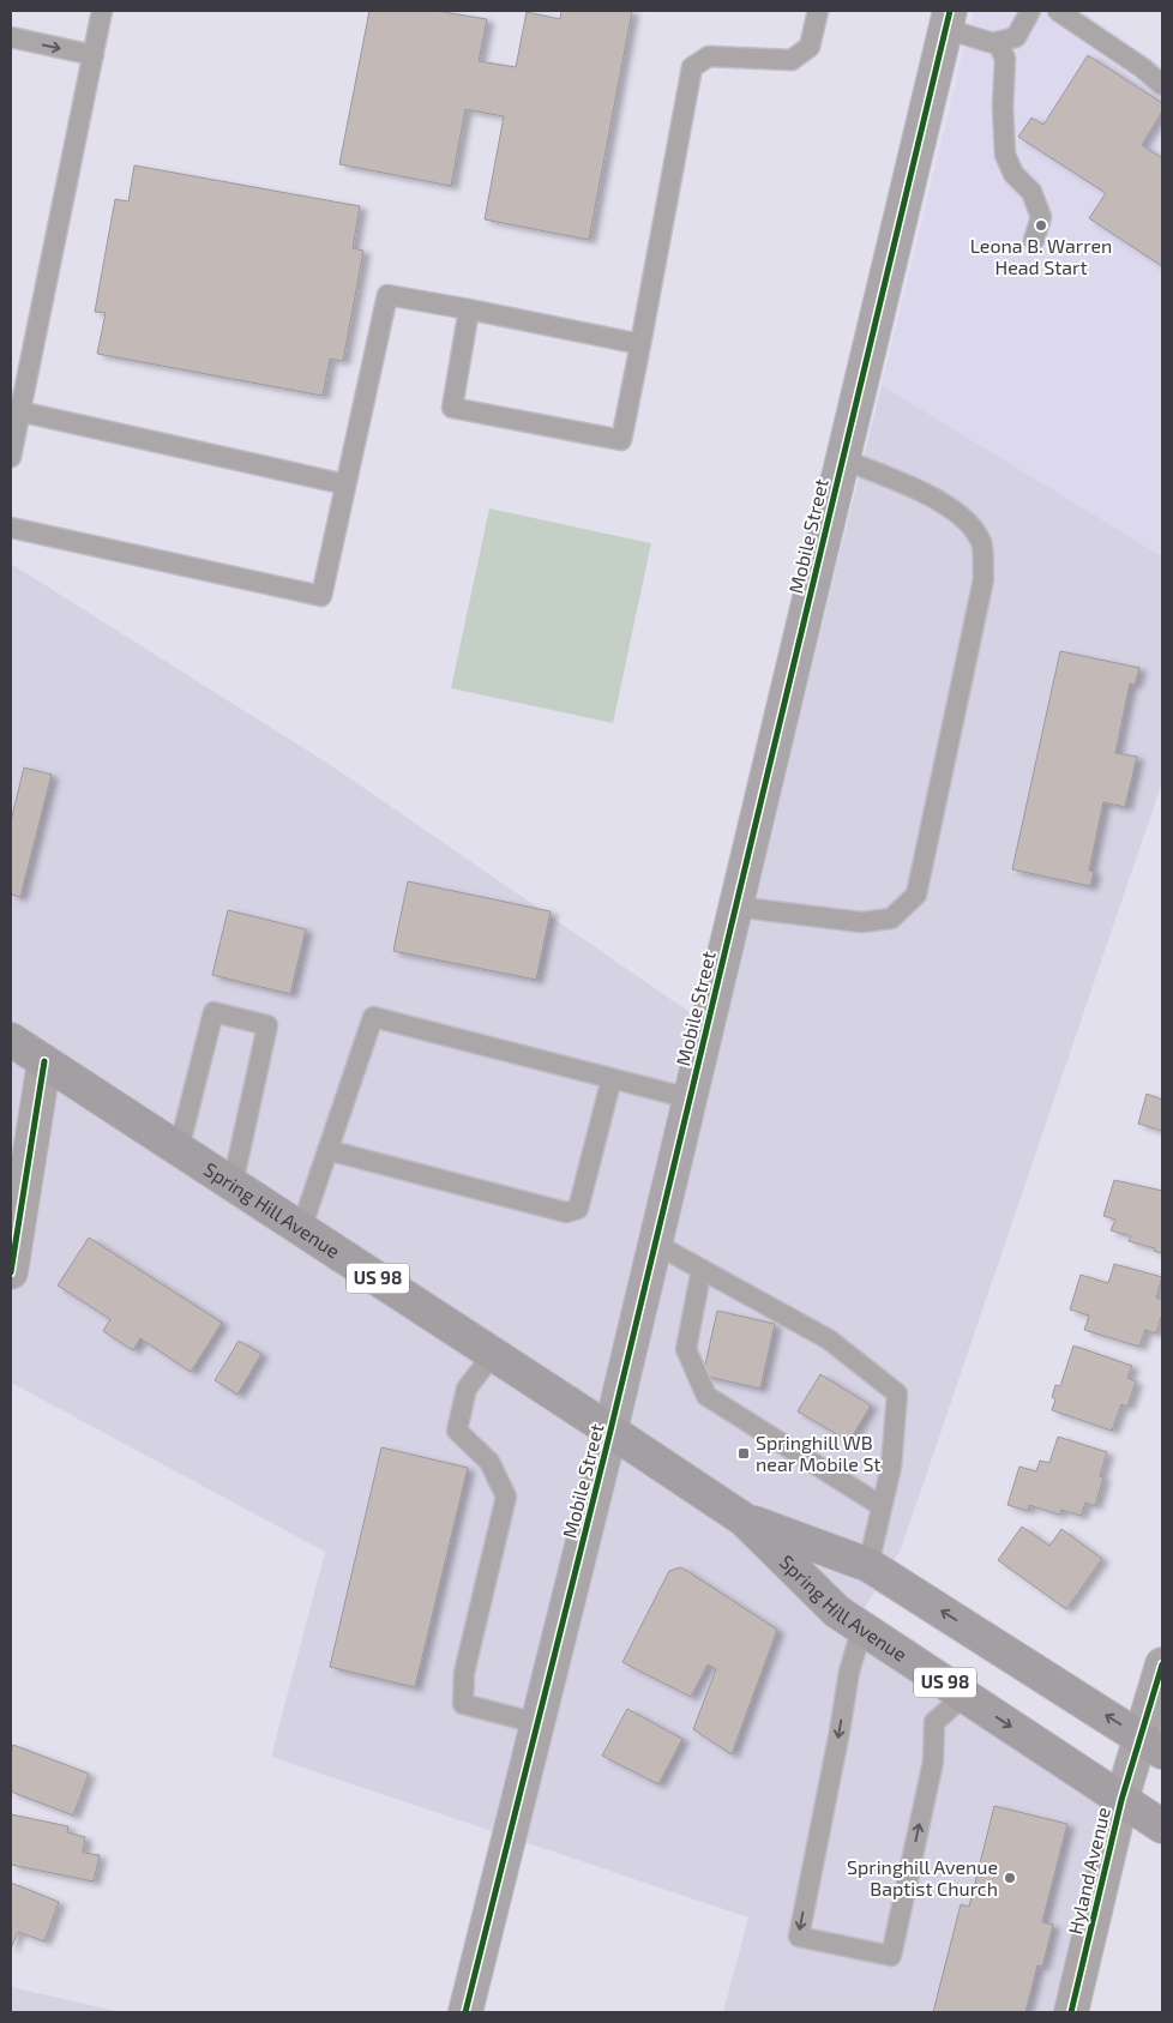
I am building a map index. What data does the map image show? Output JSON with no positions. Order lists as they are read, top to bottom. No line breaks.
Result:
{"streets":{"main road":["Spring Hill Avenue","US 98"],"street":["Mobile Street","Hyland Avenue"]},"crossings":[["Mobile Street","Spring Hill Avenue"],["Spring Hill Avenue","Hyland Avenue"]],"places":{"other":["Leona B. Warren Head Start","Springhill Avenue Baptist Church"],"transit":["Springhill WB near Mobile St"]}}
